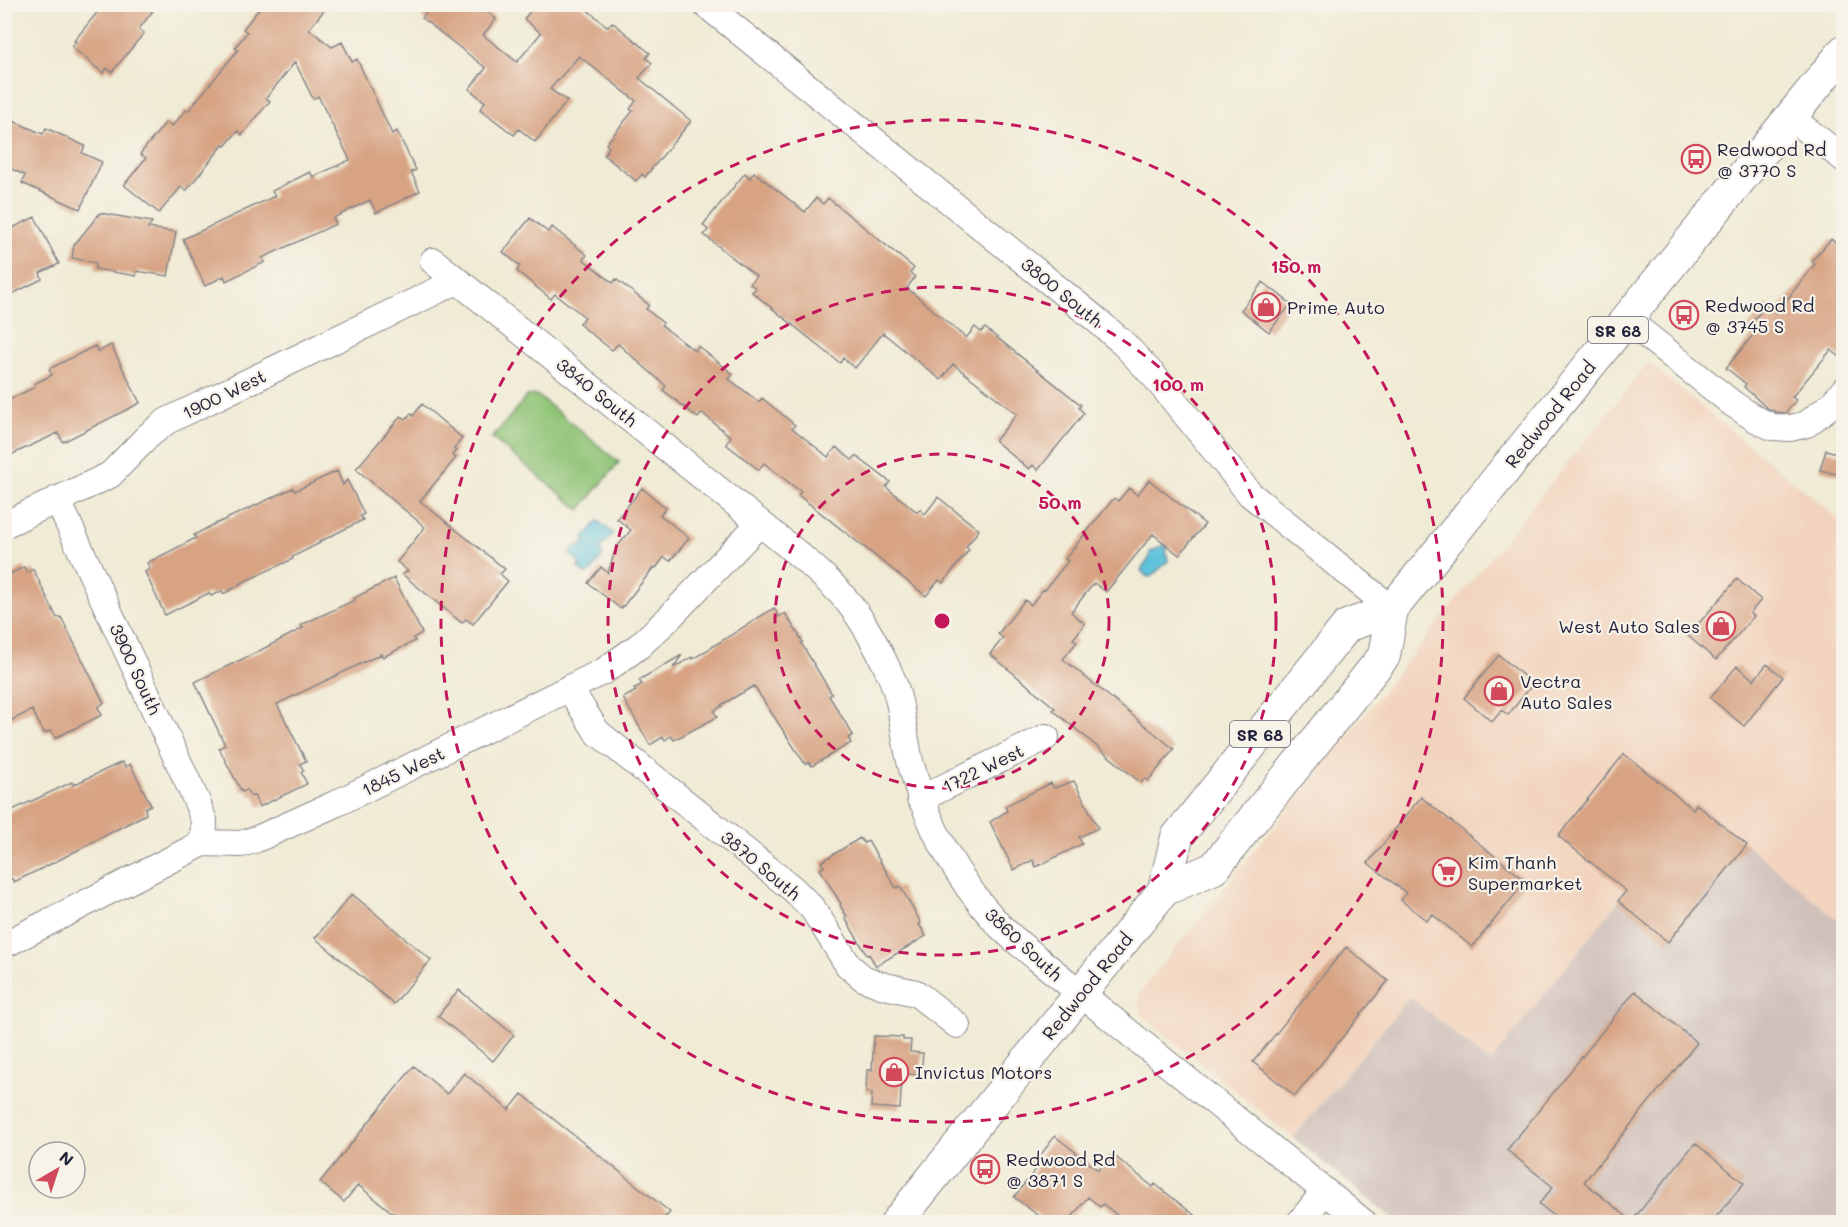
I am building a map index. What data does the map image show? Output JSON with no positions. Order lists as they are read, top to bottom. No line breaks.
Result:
{"streets":{"main road":["SR 68","Redwood Road"],"street":["3800 South","3840 South","1900 West","3900 South","1722 West","1845 West","3870 South","3860 South"]},"crossings":[["3800 South","Redwood Road"],["3840 South","1900 West"],["3840 South","1845 West"],["3840 South","3860 South"],["1900 West","3900 South"],["Redwood Road","3860 South"],["3900 South","1845 West"],["1722 West","3860 South"],["1845 West","3870 South"],["1845 West","3860 South"]],"places":{"bus stop":["Redwood Rd @ 3770 S","Redwood Rd @ 3745 S","Redwood Rd @ 3871 S"],"shop":["Prime Auto","West Auto Sales","Vectra Auto Sales","Invictus Motors"],"supermarket":["Kim Thanh Supermarket"]},"north":"top right","rings":["150 m","100 m","50 m"]}
